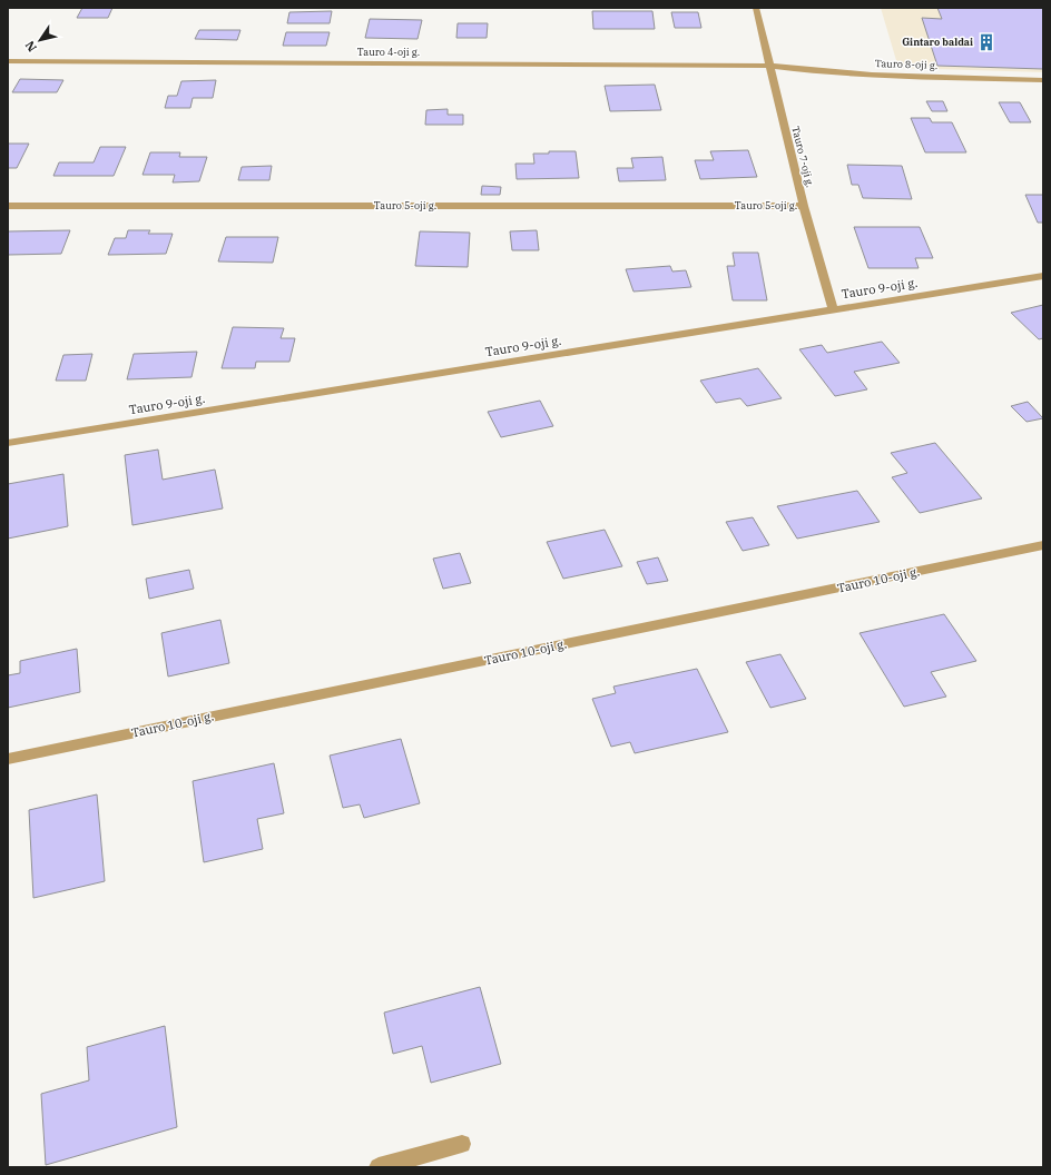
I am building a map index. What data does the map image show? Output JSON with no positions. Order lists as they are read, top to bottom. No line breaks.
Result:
{"streets":{"street":["Tauro 4-oji g.","Tauro 8-oji g.","Tauro 7-oji g.","Tauro 5-oji g.","Tauro 9-oji g.","Tauro 10-oji g."]},"crossings":[["Tauro 4-oji g.","Tauro 8-oji g."],["Tauro 4-oji g.","Tauro 7-oji g."],["Tauro 8-oji g.","Tauro 7-oji g."],["Tauro 7-oji g.","Tauro 5-oji g."],["Tauro 7-oji g.","Tauro 9-oji g."]],"places":{"building":["Gintaro baldai"]},"north":"bottom left"}
